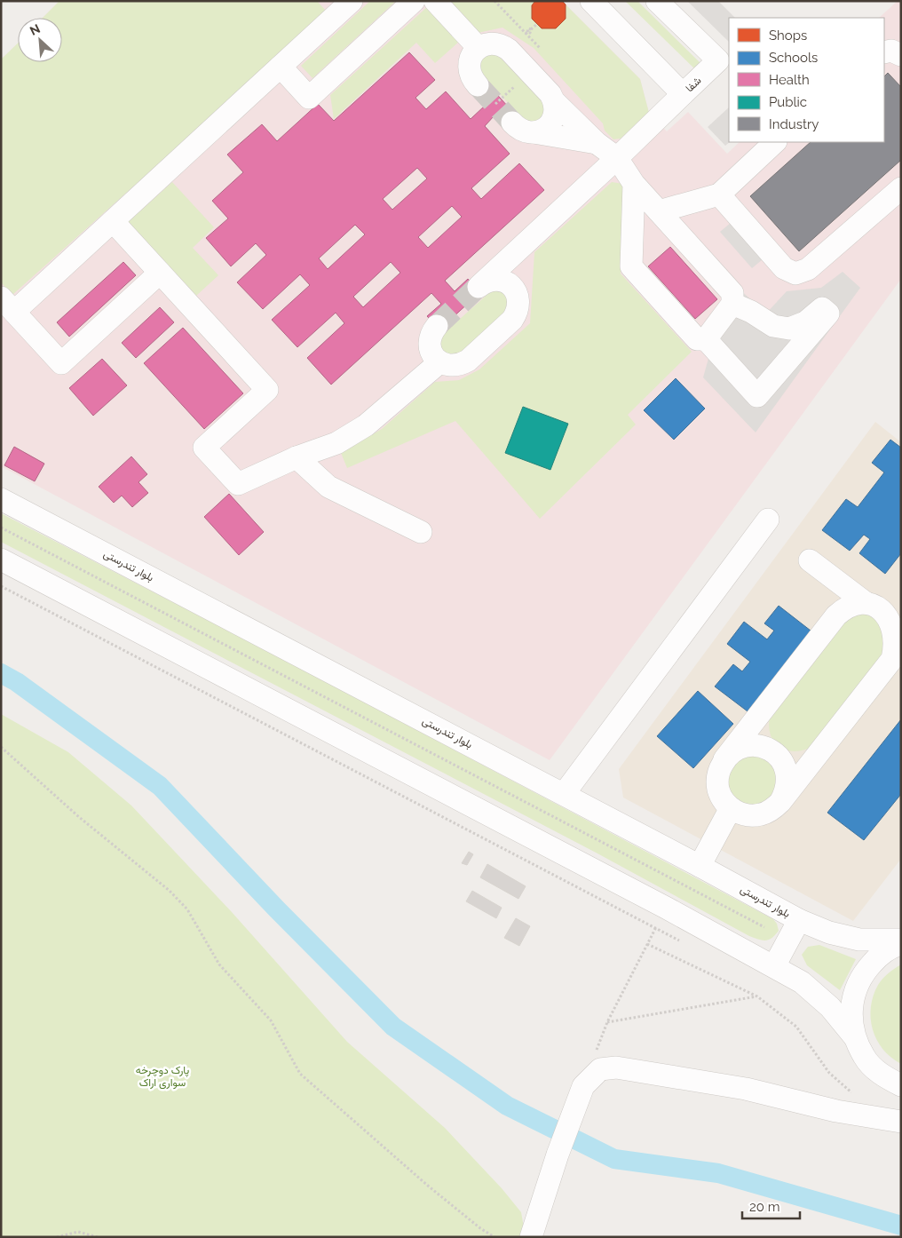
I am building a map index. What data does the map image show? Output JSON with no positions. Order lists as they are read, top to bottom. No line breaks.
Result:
{"streets":{"street":["شفا","بلوار تندرستی"]},"parks":["پارک دوچرخه سواری اراک"],"legend":["Shops","Schools","Health","Public","Industry"],"scale_bar":"20 m","north":"top left"}
